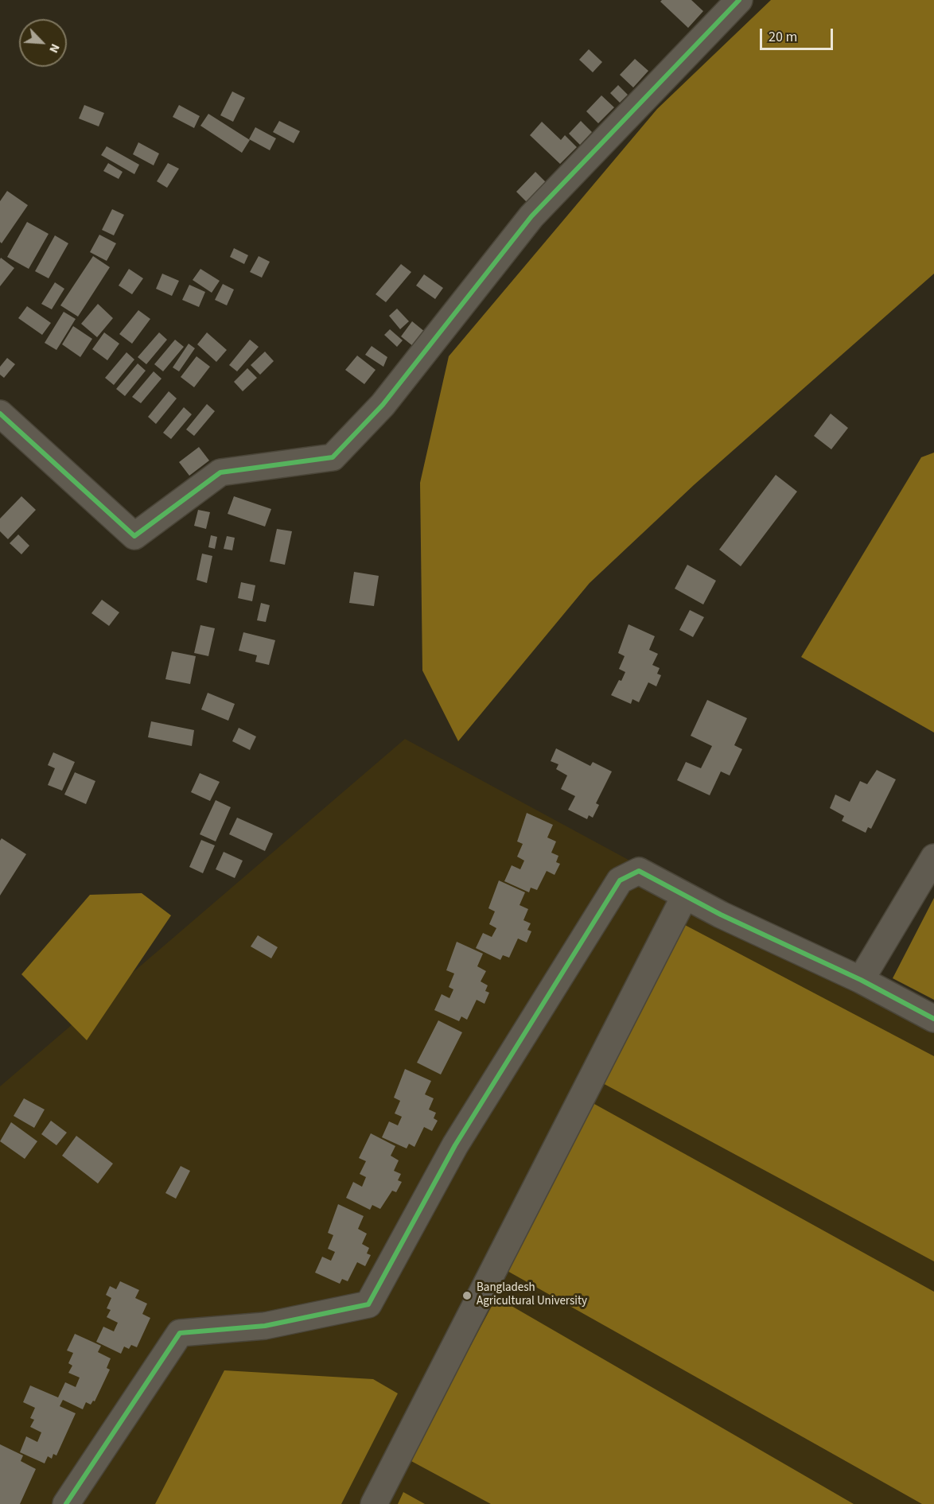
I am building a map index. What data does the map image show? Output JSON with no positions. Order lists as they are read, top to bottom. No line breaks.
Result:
{"places":["Bangladesh Agricultural University"],"scale_bar":"20 m","north":"bottom right"}
